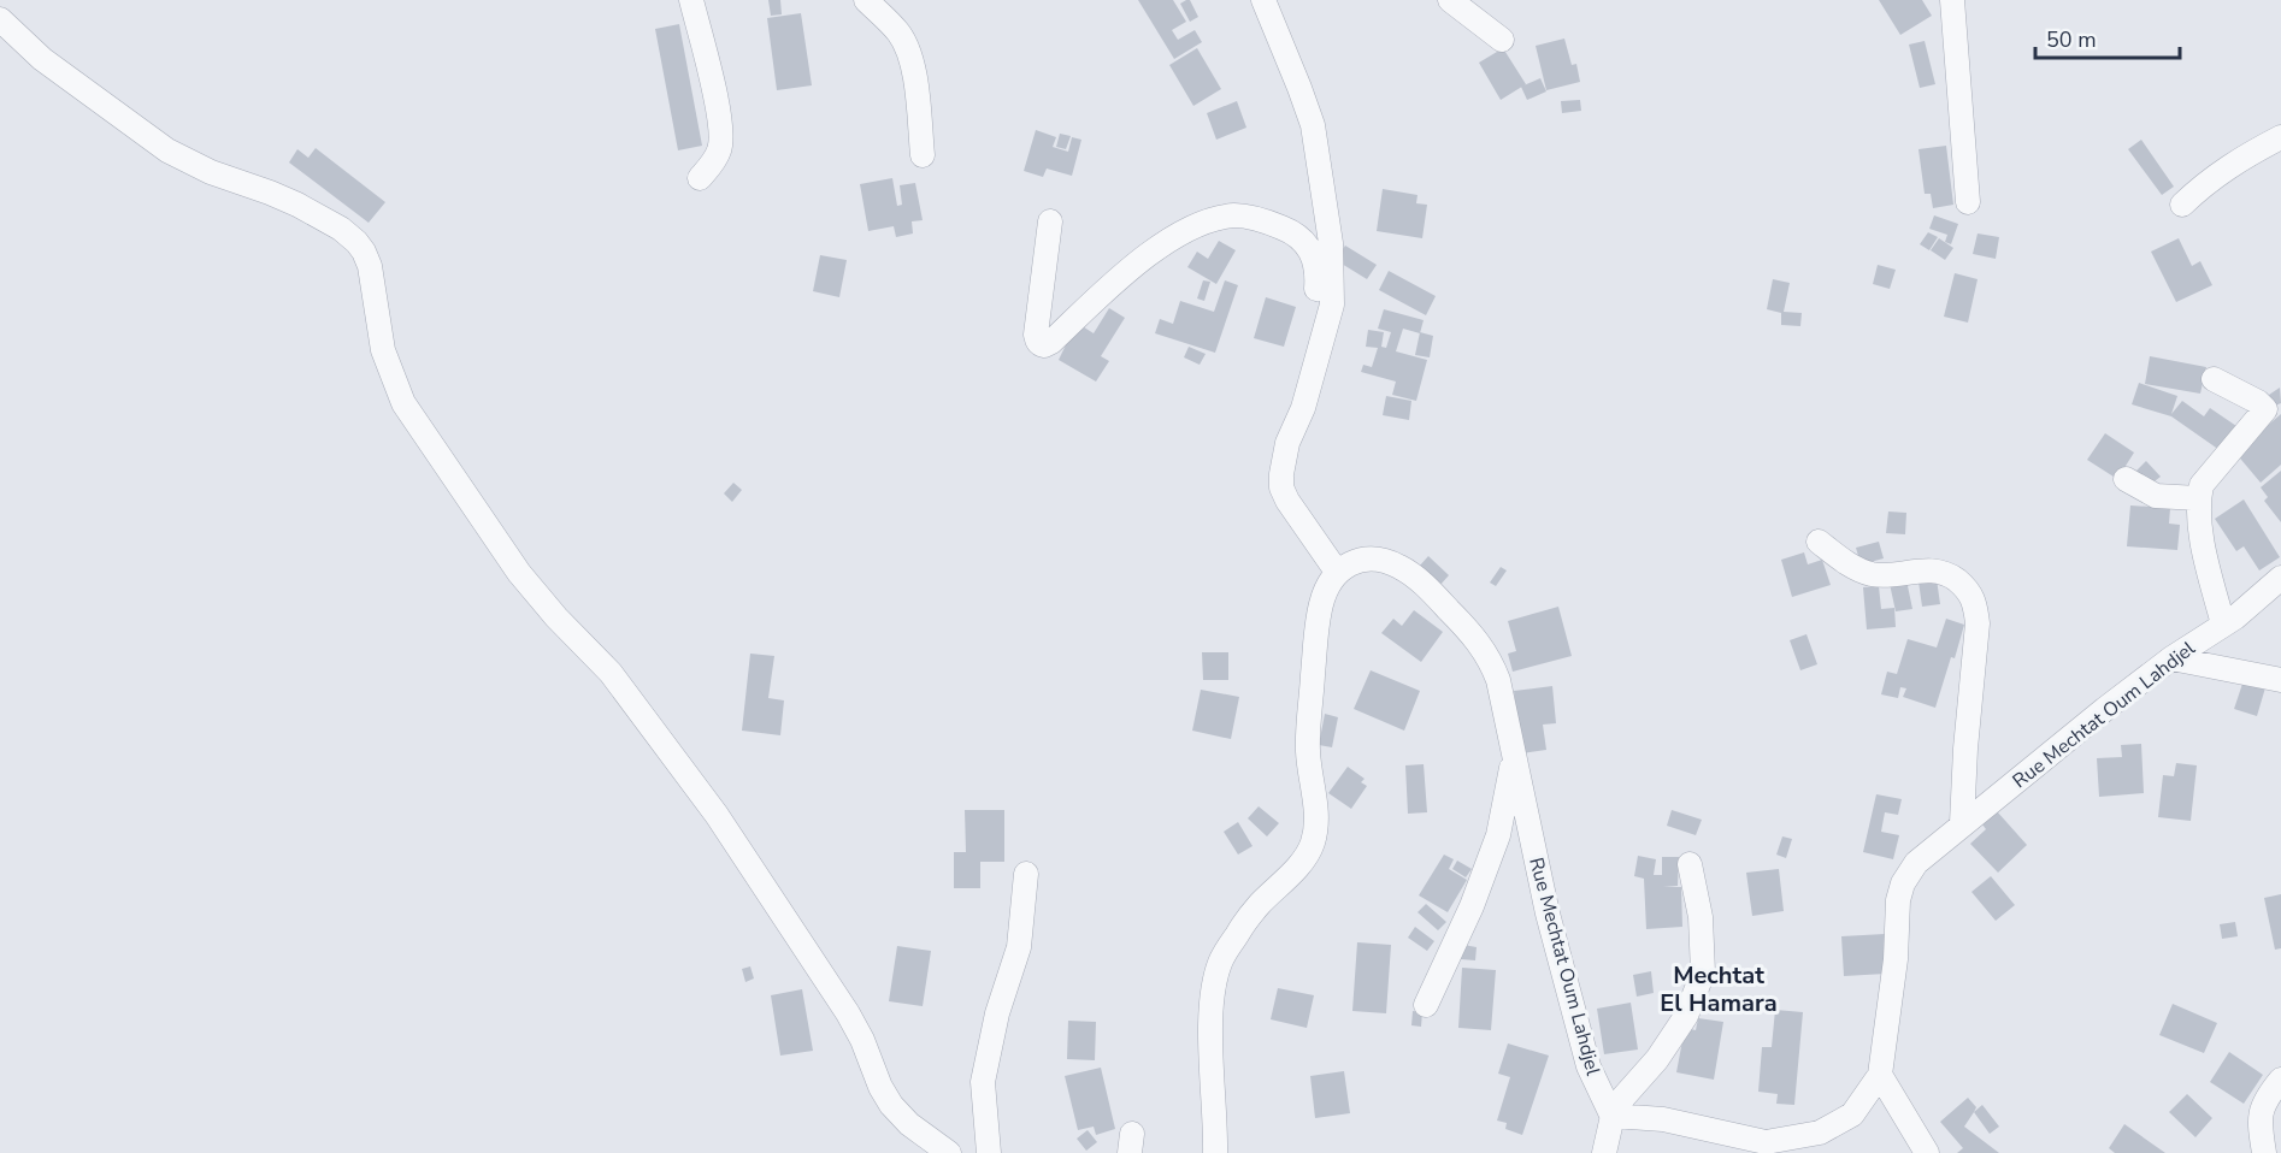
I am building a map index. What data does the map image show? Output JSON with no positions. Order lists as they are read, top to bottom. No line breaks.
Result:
{"streets":{"street":["Rue Mechtat Oum Lahdjel"]},"districts":["Mechtat El Hamara"],"scale_bar":"50 m"}
